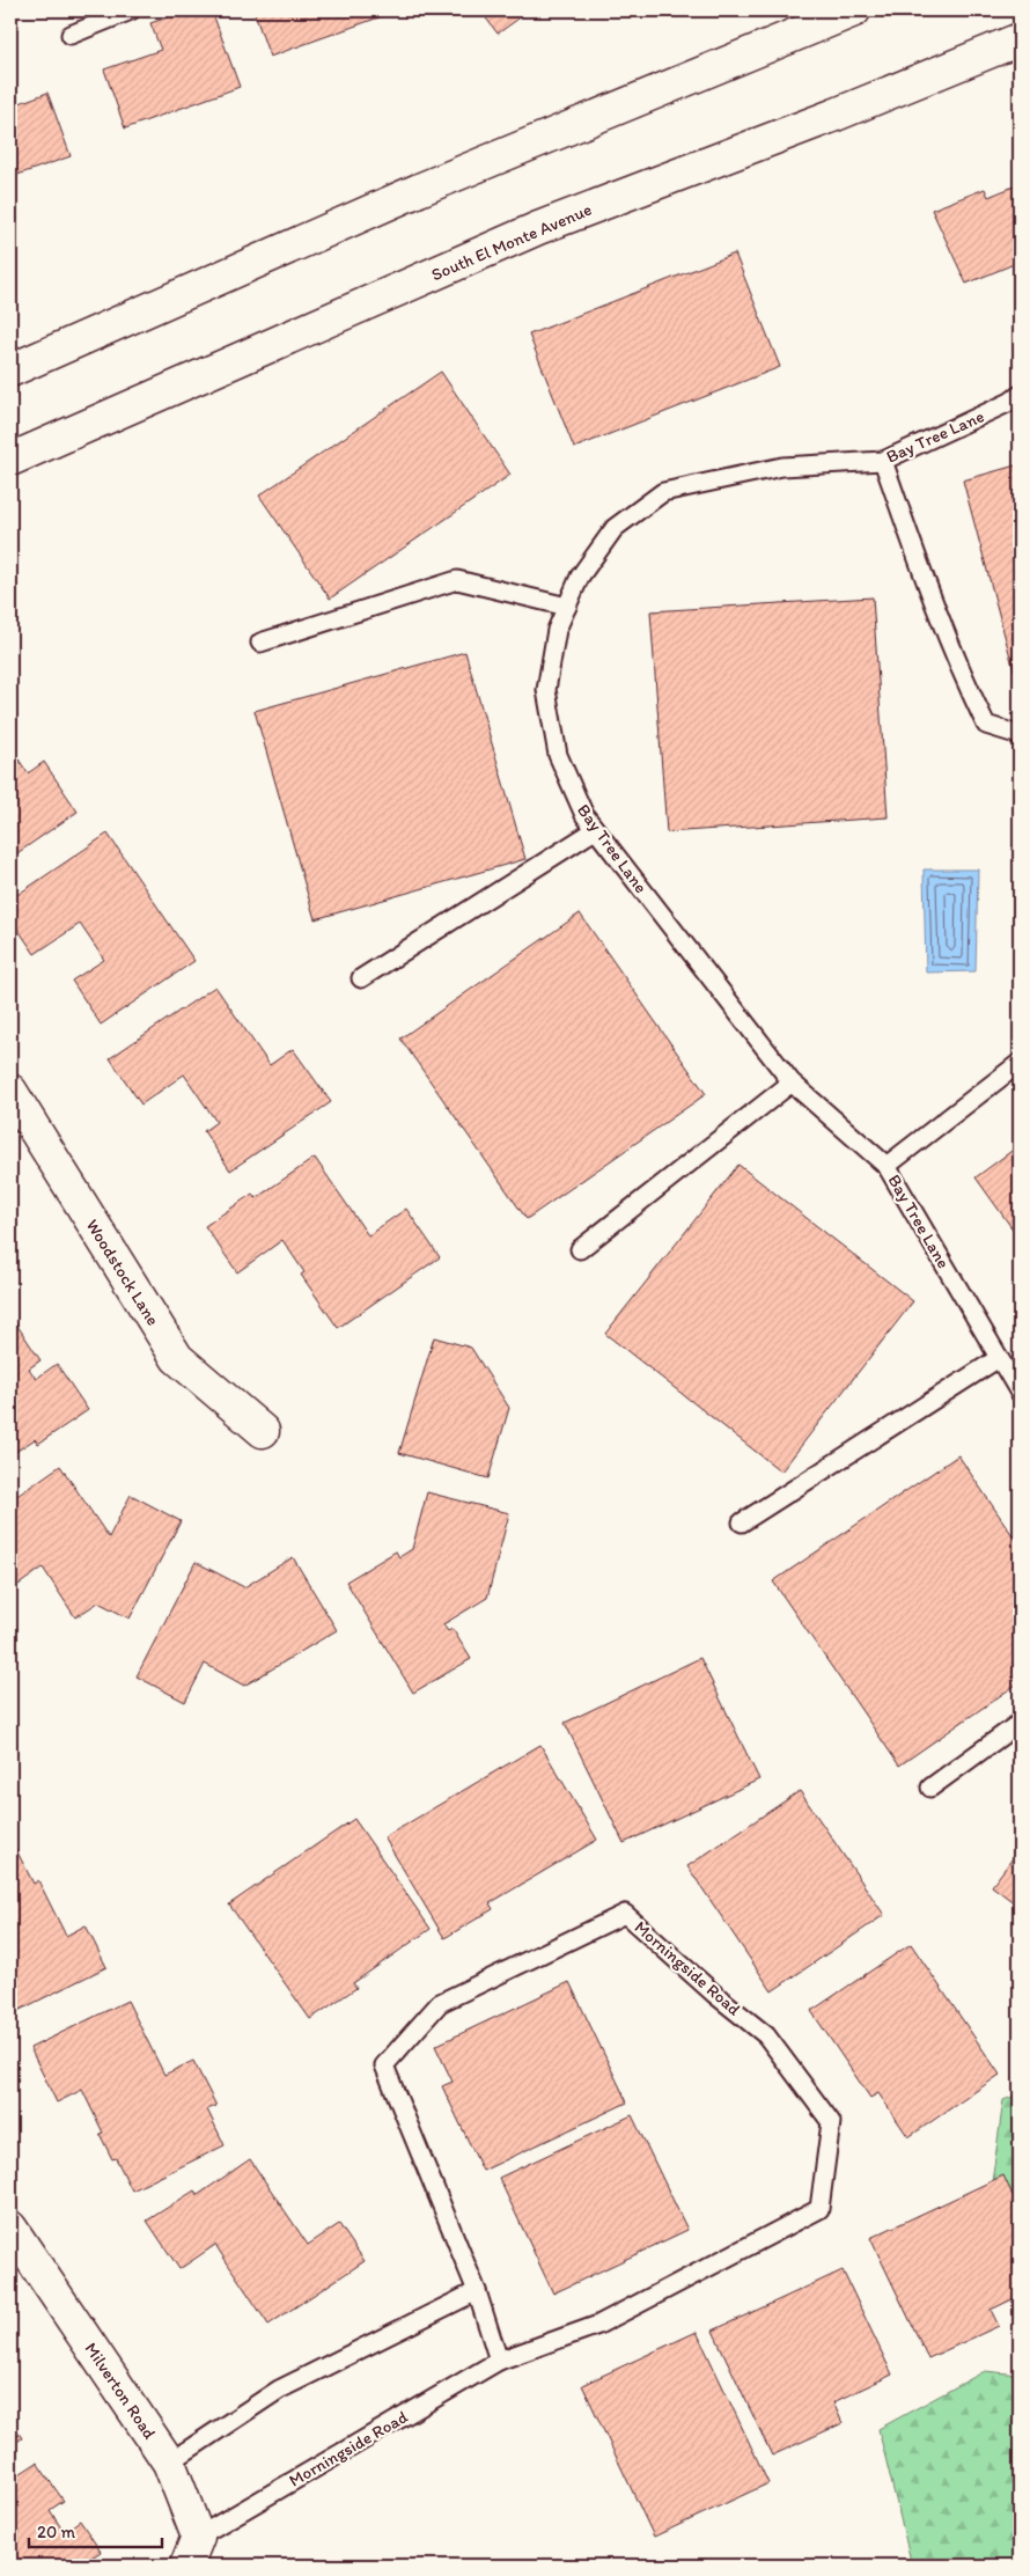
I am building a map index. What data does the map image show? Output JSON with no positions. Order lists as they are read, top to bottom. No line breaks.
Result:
{"streets":{"main road":["South El Monte Avenue","Woodstock Lane","Milverton Road"],"lane":["Bay Tree Lane","Morningside Road"]},"crossings":[["Morningside Road","Milverton Road"]],"scale_bar":"20 m"}
